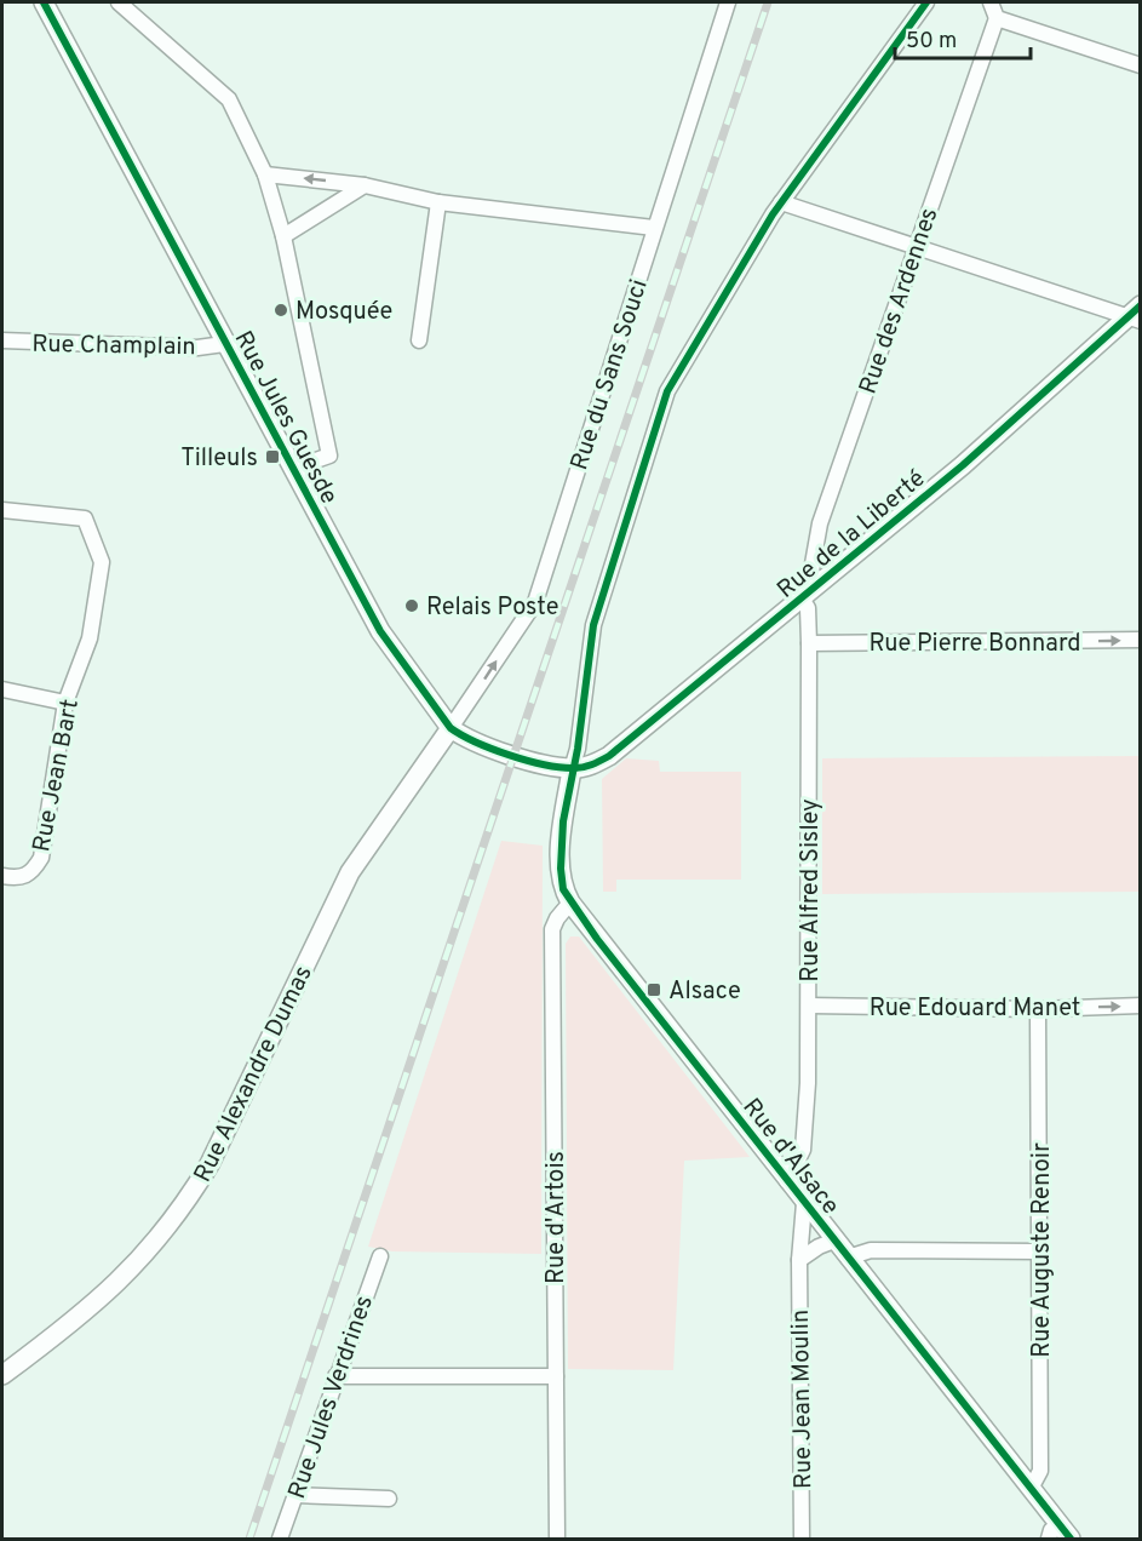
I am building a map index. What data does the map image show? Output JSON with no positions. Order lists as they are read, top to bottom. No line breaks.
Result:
{"streets":{"street":["Rue des Ardennes","Rue Champlain","Rue du Sans Souci","Rue Jules Guesde","Rue de la Liberté","Rue Pierre Bonnard","Rue Jean Bart","Rue Alfred Sisley","Rue Edouard Manet","Rue Alexandre Dumas","Rue d'Alsace","Rue d'Artois","Rue Auguste Renoir","Rue Jules Verdrines","Rue Jean Moulin"]},"crossings":[["Rue des Ardennes","Rue de la Liberté"],["Rue Champlain","Rue Jules Guesde"],["Rue du Sans Souci","Rue Jules Guesde"],["Rue du Sans Souci","Rue Alexandre Dumas"],["Rue Jules Guesde","Rue de la Liberté"],["Rue Jules Guesde","Rue Alexandre Dumas"],["Rue Jules Guesde","Rue d'Alsace"],["Rue de la Liberté","Rue Alfred Sisley"],["Rue de la Liberté","Rue d'Alsace"],["Rue Pierre Bonnard","Rue Alfred Sisley"],["Rue Alfred Sisley","Rue Edouard Manet"],["Rue Alfred Sisley","Rue d'Alsace"],["Rue Edouard Manet","Rue Auguste Renoir"],["Rue d'Alsace","Rue d'Artois"],["Rue d'Alsace","Rue Auguste Renoir"],["Rue d'Alsace","Rue Jean Moulin"]],"one_way":["Rue Pierre Bonnard"],"places":{"other":["Mosquée","Relais Poste"],"transit":["Tilleuls","Alsace"]},"scale_bar":"50 m"}
